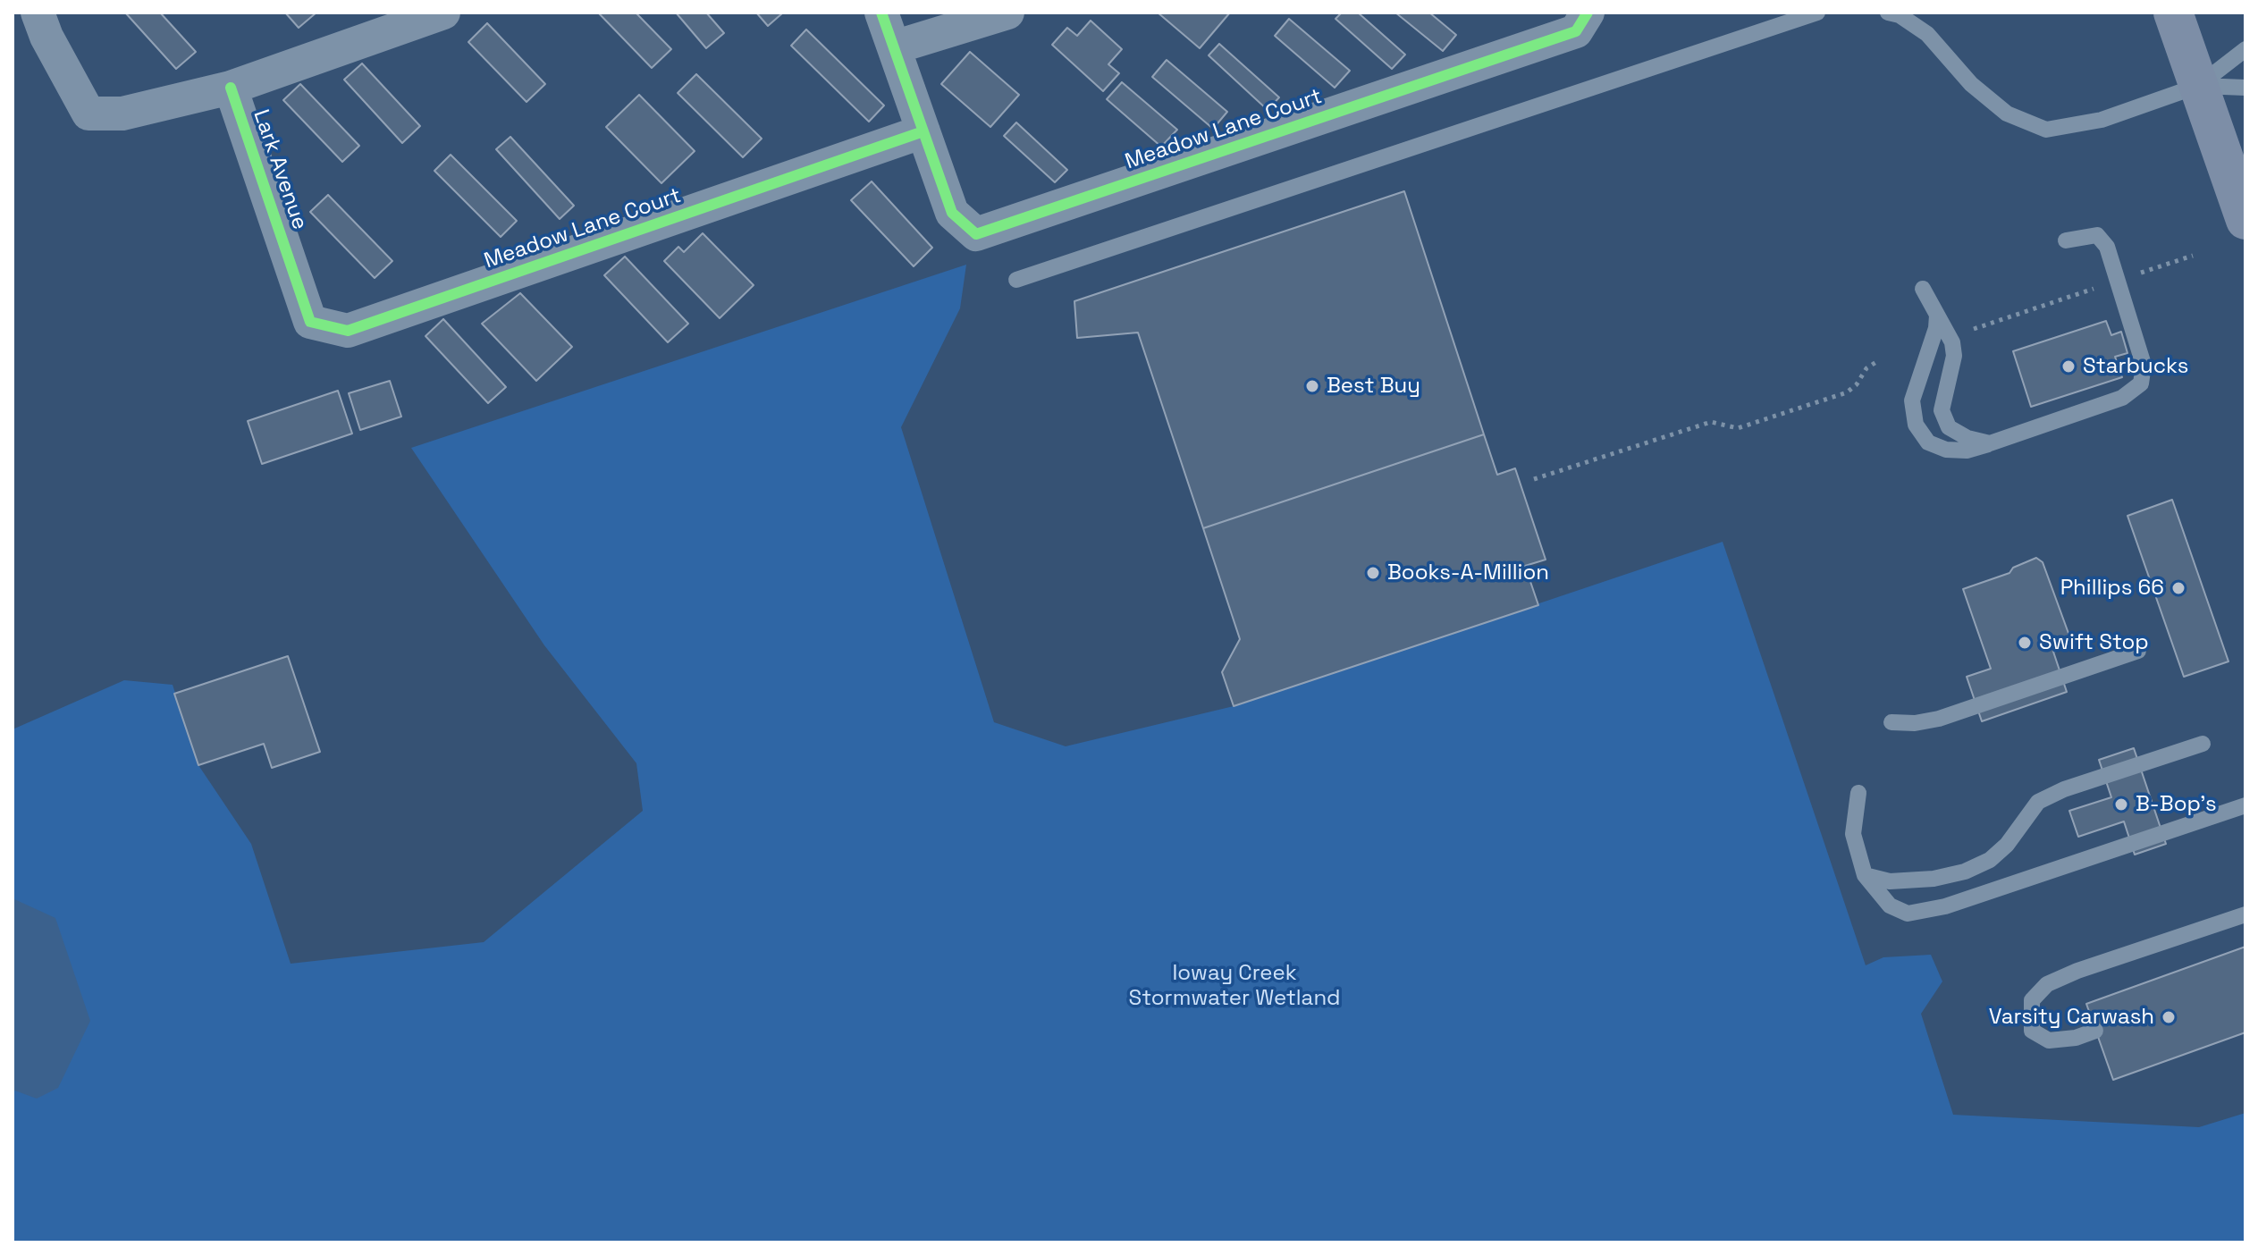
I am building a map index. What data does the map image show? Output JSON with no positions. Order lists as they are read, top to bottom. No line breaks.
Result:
{"streets":{"street":["Meadow Lane Court","Lark Avenue"]},"crossings":[["Meadow Lane Court","Lark Avenue"]],"parks":["Ioway Creek Stormwater Wetland"],"places":["Starbucks","Best Buy","Books-A-Million","Phillips 66","Swift Stop","B-Bop's","Varsity Carwash"]}
